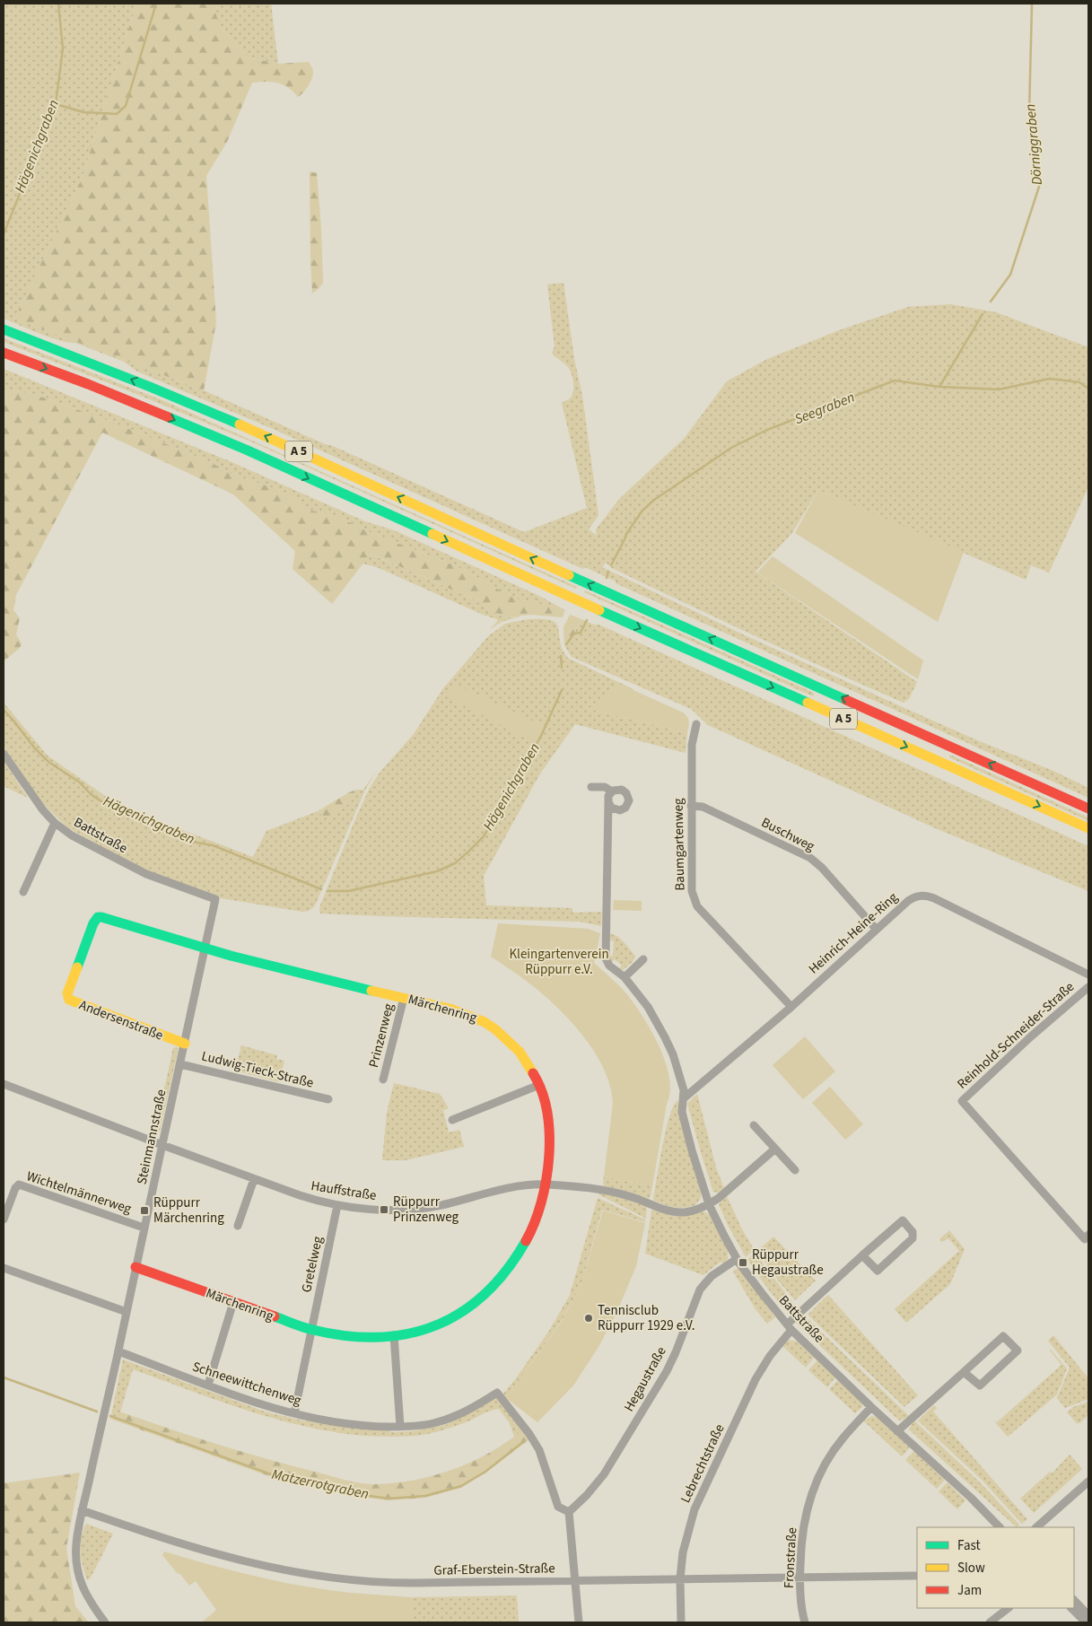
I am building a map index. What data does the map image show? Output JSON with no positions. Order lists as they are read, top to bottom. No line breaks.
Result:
{"streets":{"main road":["A 5","Märchenring","Andersenstraße"],"street":["Buschweg","Battstraße","Baumgartenweg","Heinrich-Heine-Ring","Prinzenweg","Reinhold-Schneider-Straße","Ludwig-Tieck-Straße","Steinmannstraße","Hauffstraße","Wichtelmännerweg","Gretelweg","Hegaustraße","Schneewittchenweg","Lebrechtstraße","Fronstraße","Graf-Eberstein-Straße"]},"crossings":[["Buschweg","Baumgartenweg"],["Buschweg","Heinrich-Heine-Ring"],["Battstraße","Heinrich-Heine-Ring"],["Battstraße","Steinmannstraße"],["Battstraße","Hauffstraße"],["Battstraße","Hegaustraße"],["Battstraße","Lebrechtstraße"],["Battstraße","Fronstraße"],["Baumgartenweg","Heinrich-Heine-Ring"],["Märchenring","Andersenstraße"],["Märchenring","Prinzenweg"],["Märchenring","Steinmannstraße"],["Märchenring","Hauffstraße"],["Märchenring","Gretelweg"],["Andersenstraße","Steinmannstraße"],["Ludwig-Tieck-Straße","Steinmannstraße"],["Steinmannstraße","Hauffstraße"],["Steinmannstraße","Wichtelmännerweg"],["Steinmannstraße","Schneewittchenweg"],["Steinmannstraße","Graf-Eberstein-Straße"],["Hauffstraße","Gretelweg"],["Gretelweg","Schneewittchenweg"],["Hegaustraße","Schneewittchenweg"],["Lebrechtstraße","Graf-Eberstein-Straße"],["Fronstraße","Graf-Eberstein-Straße"]],"water":["Dörniggraben","Hägenichgraben","Seegraben","Matzerrotgraben"],"parks":["Kleingartenverein Rüppurr e.V."],"places":{"transit":["Rüppurr Prinzenweg","Rüppurr Märchenring","Rüppurr Hegaustraße"],"other":["Tennisclub Rüppurr 1929 e.V."]},"legend":["Fast","Slow","Jam"]}
